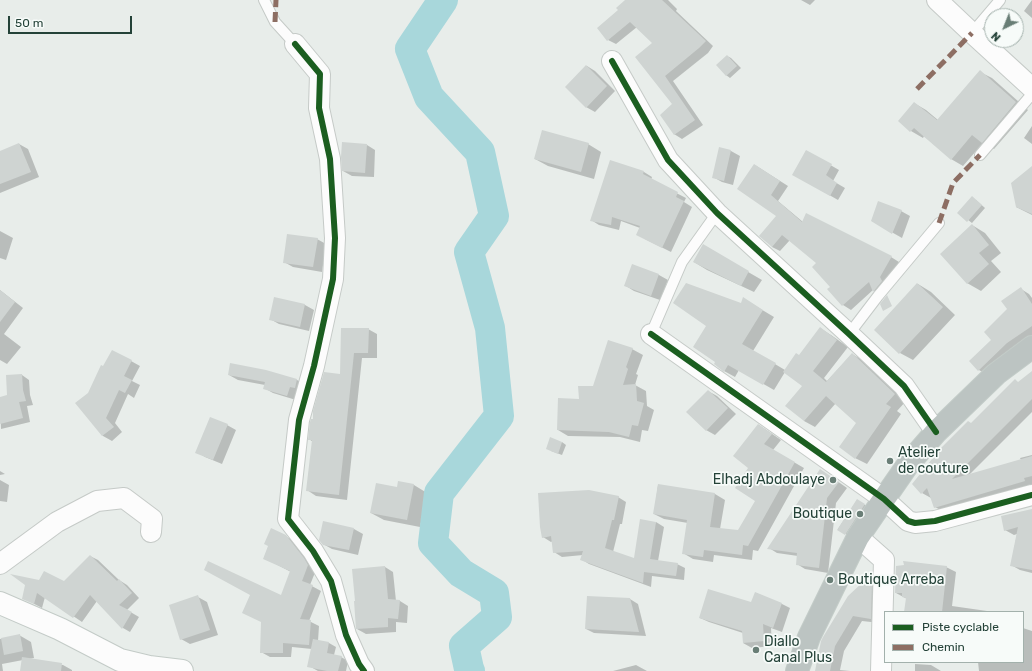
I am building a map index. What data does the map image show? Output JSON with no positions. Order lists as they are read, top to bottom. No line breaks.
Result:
{"places":["Atelier de couture","Elhadj Abdoulaye","Boutique","Boutique Arreba","Diallo Canal Plus"],"legend":["Piste cyclable","Chemin"],"scale_bar":"50 m","north":"bottom left"}
